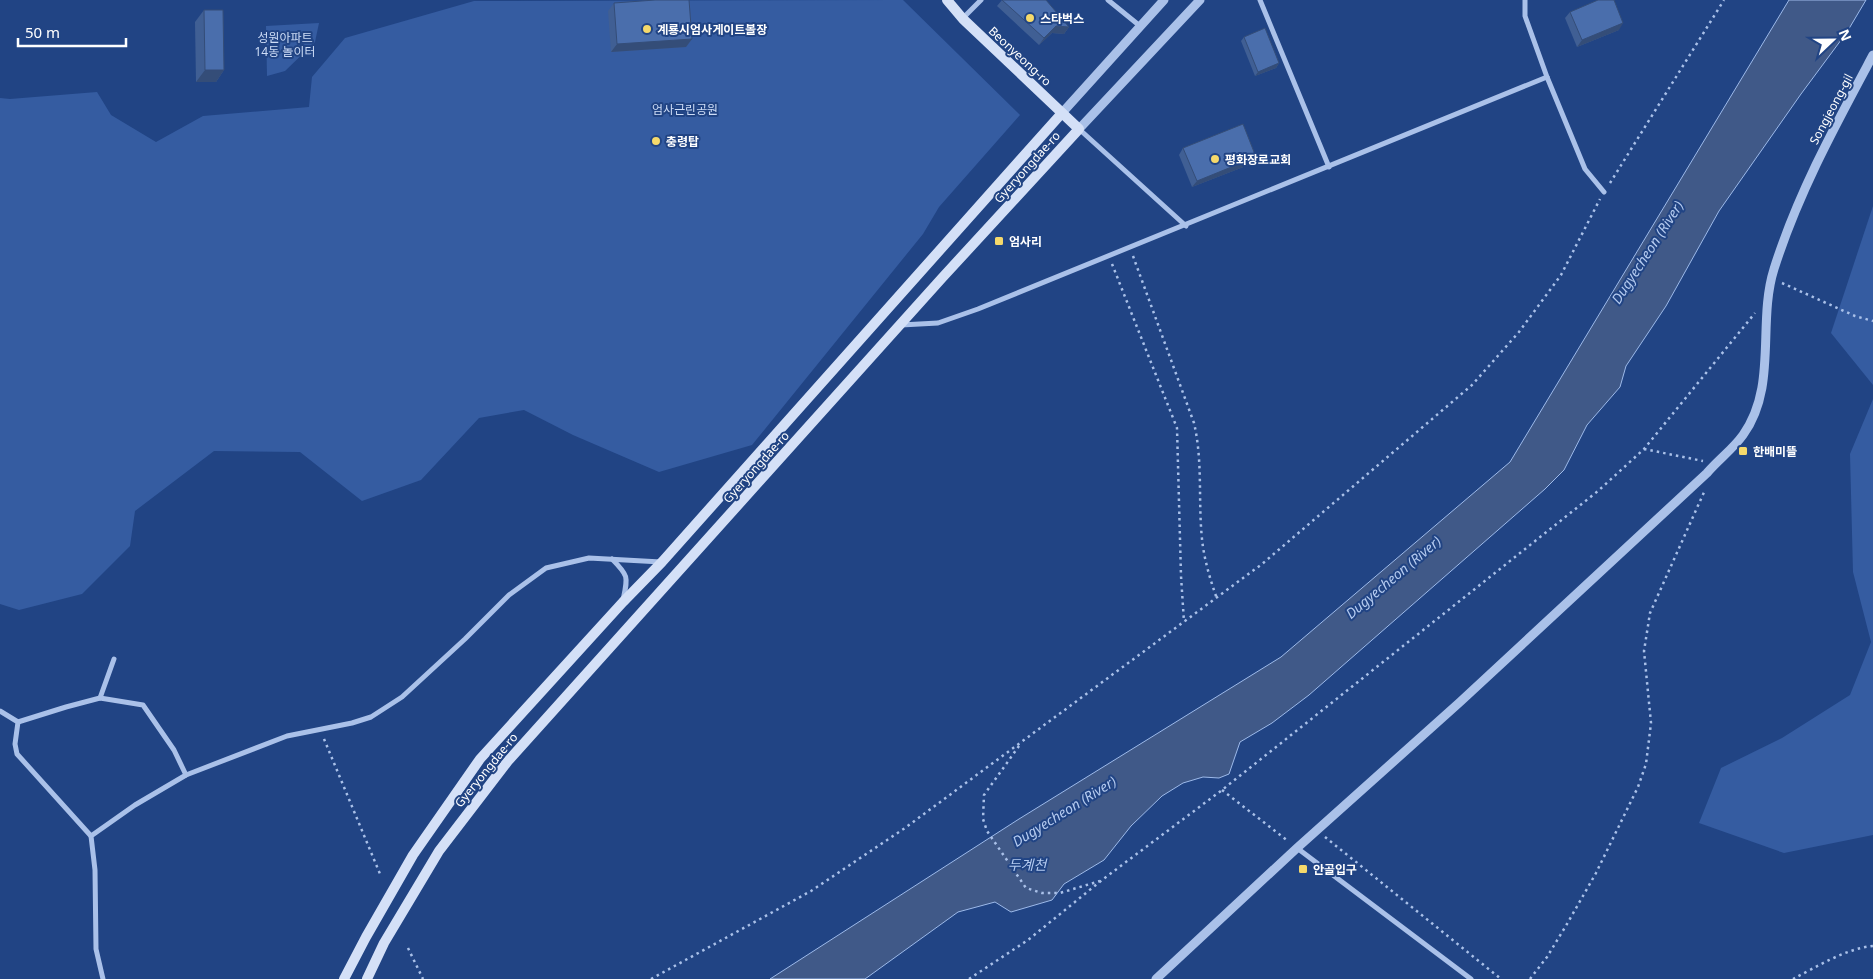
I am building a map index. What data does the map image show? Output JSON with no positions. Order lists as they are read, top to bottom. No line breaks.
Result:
{"streets":{"main road":["Beonyeong-ro","Gyeryongdae-ro"],"street":["Songjeong-gil"]},"crossings":[["Beonyeong-ro","Gyeryongdae-ro"]],"water":["Dugyecheon (River)","두계천"],"parks":["성원아파트 14동 놀이터","엄사근린공원"],"places":{"other":["스타벅스","계룡시엄사게이트볼장","충령탑","평화장로교회"],"transit":["엄사리","한배미뜰","안골입구"]},"scale_bar":"50 m","north":"right"}
